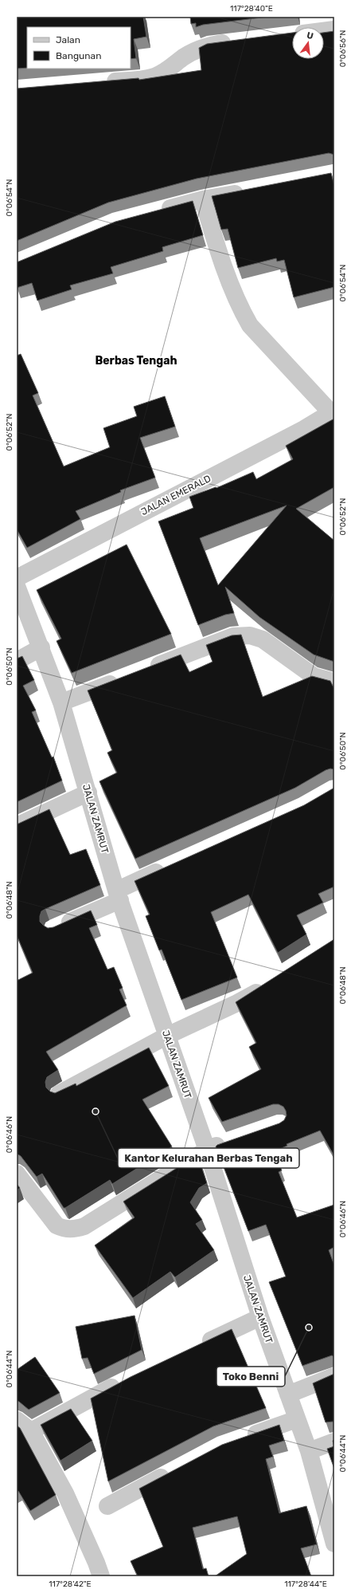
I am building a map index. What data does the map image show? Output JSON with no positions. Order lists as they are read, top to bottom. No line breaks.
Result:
{"streets":{"street":["JALAN EMERALD","JALAN ZAMRUT"]},"districts":["Berbas Tengah"],"places":["Kantor Kelurahan Berbas Tengah","Toko Benni"],"legend":["Jalan","Bangunan"],"north":"top","coordinates":["117°28'40\"E","0°06'56\"N","0°06'54\"N","0°06'52\"N","0°06'50\"N","0°06'48\"N","0°06'46\"N","0°06'44\"N","117°28'42\"E","117°28'44\"E"]}
